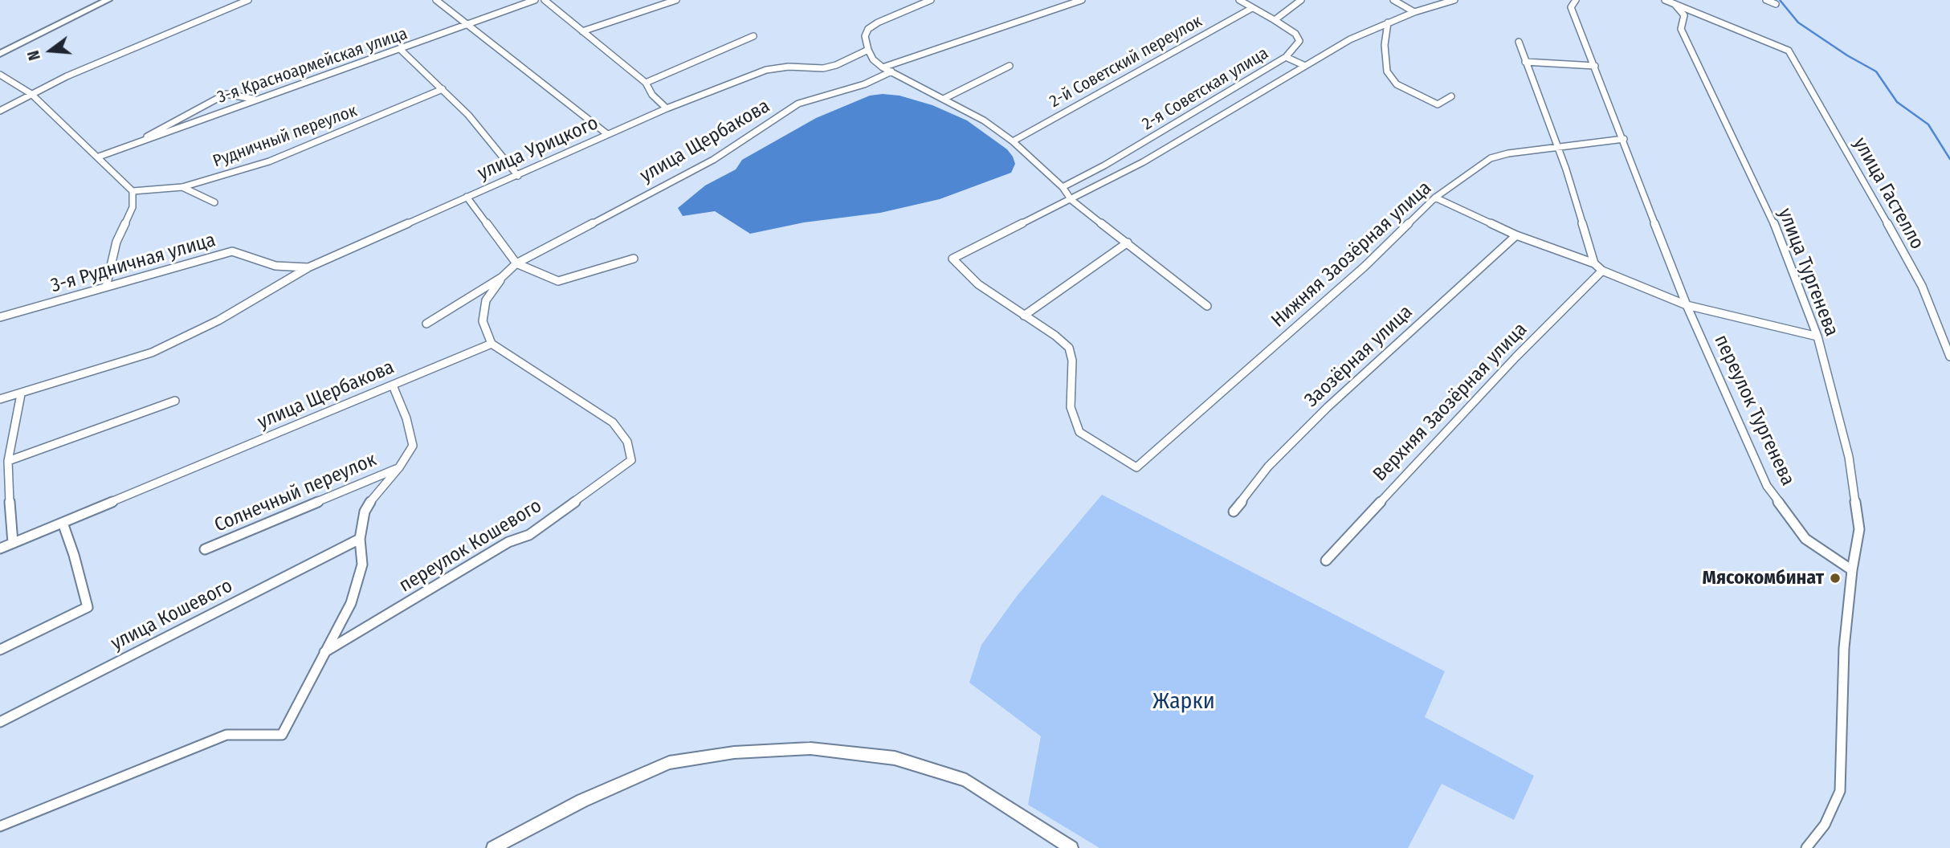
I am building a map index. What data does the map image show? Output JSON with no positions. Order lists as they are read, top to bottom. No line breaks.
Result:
{"streets":{"street":["2-й Советский переулок","3-я Красноармейская улица","2-я Советская улица","Рудничный переулок","улица Щербакова","улица Урицкого","улица Гастелло","Нижняя Заозёрная улица","3-я Рудничная улица","улица Тургенева","Заозёрная улица","Верхняя Заозёрная улица","переулок Тургенева","Солнечный переулок","переулок Кошевого","улица Кошевого"]},"crossings":[["улица Щербакова","переулок Кошевого"],["улица Урицкого","3-я Рудничная улица"],["улица Гастелло","улица Тургенева"],["Нижняя Заозёрная улица","переулок Тургенева"],["улица Тургенева","переулок Тургенева"]],"parks":["Жарки"],"places":["Мясокомбинат"],"north":"left"}
